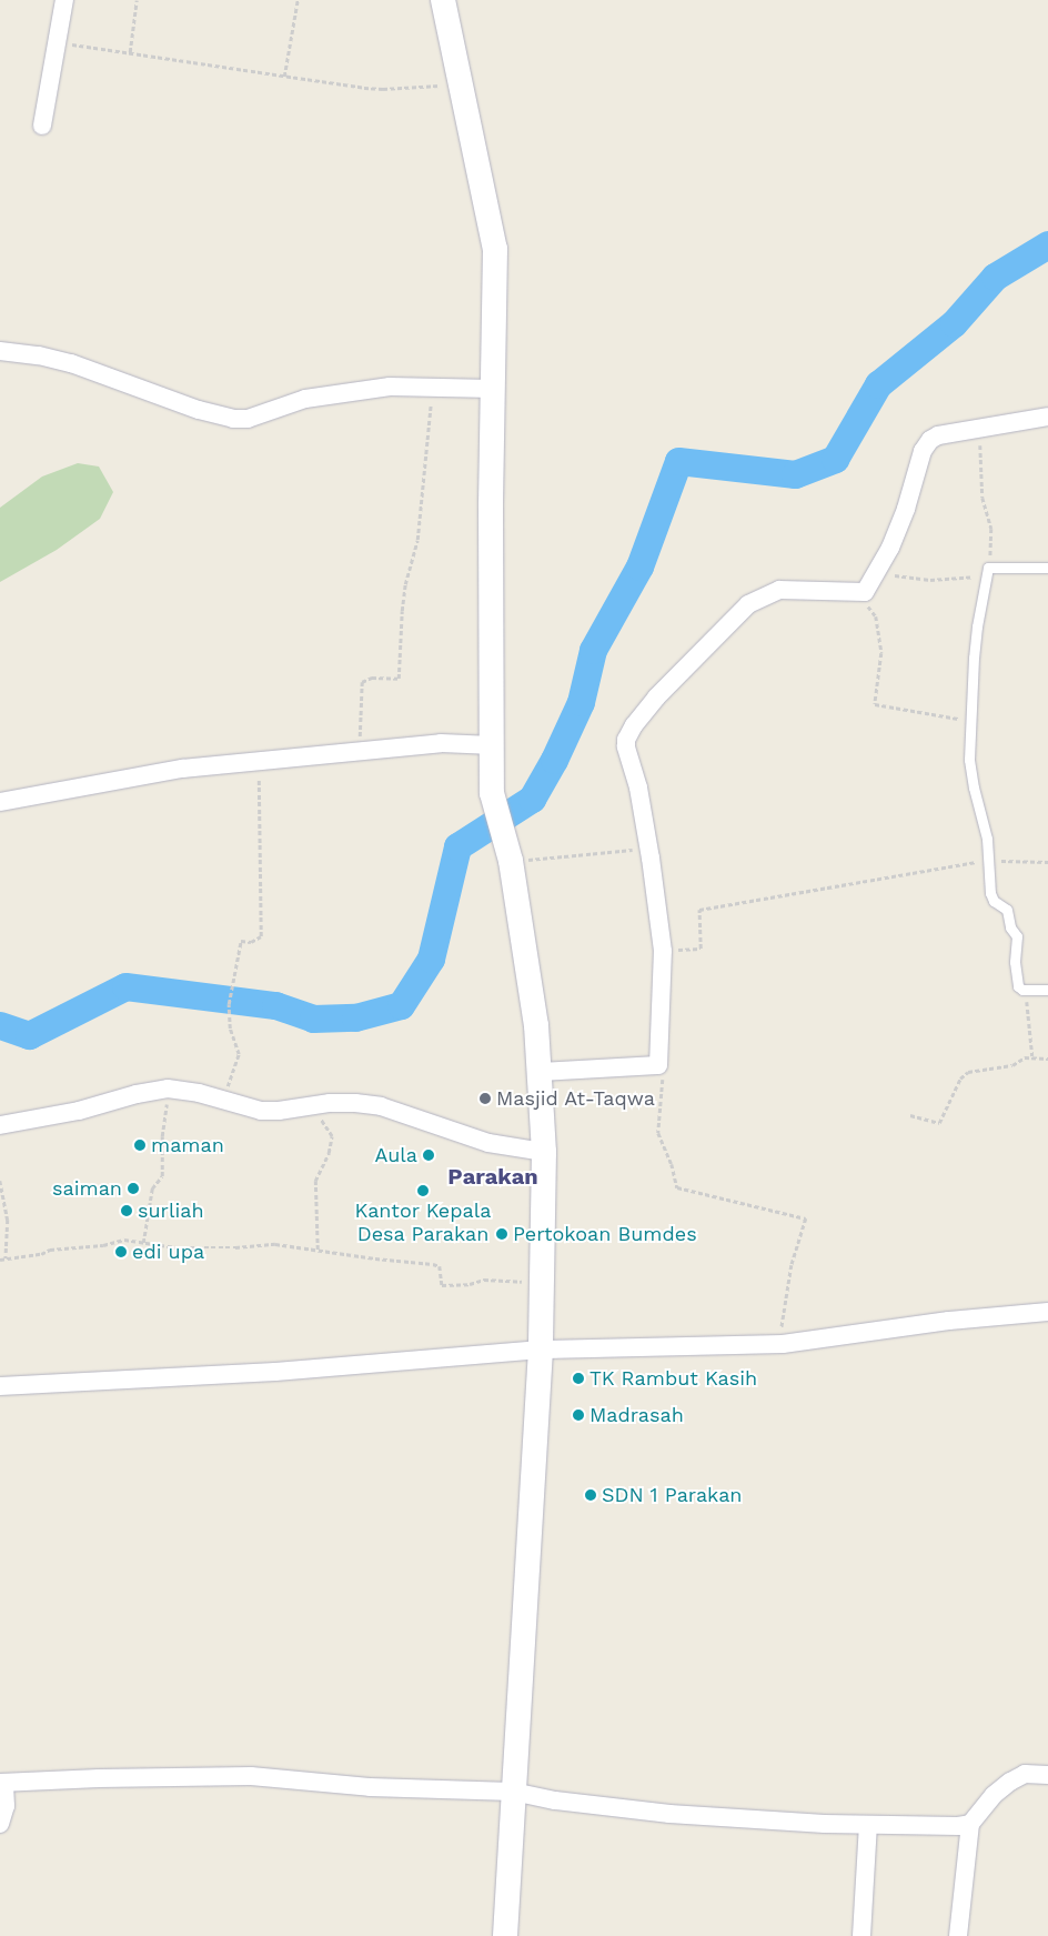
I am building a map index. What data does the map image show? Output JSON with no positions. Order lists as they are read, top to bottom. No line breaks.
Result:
{"districts":["Parakan"],"places":["Masjid At-Taqwa","maman","Aula","saiman","Kantor Kepala Desa Parakan","surliah","Pertokoan Bumdes","edi upa","TK Rambut Kasih","Madrasah","SDN 1 Parakan"]}
